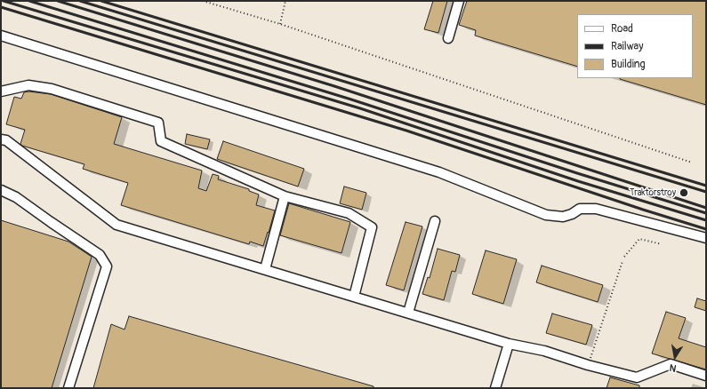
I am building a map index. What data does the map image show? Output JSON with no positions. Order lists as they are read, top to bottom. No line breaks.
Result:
{"places":["Traktorstroy"],"legend":["Road","Railway","Building"],"north":"bottom"}
